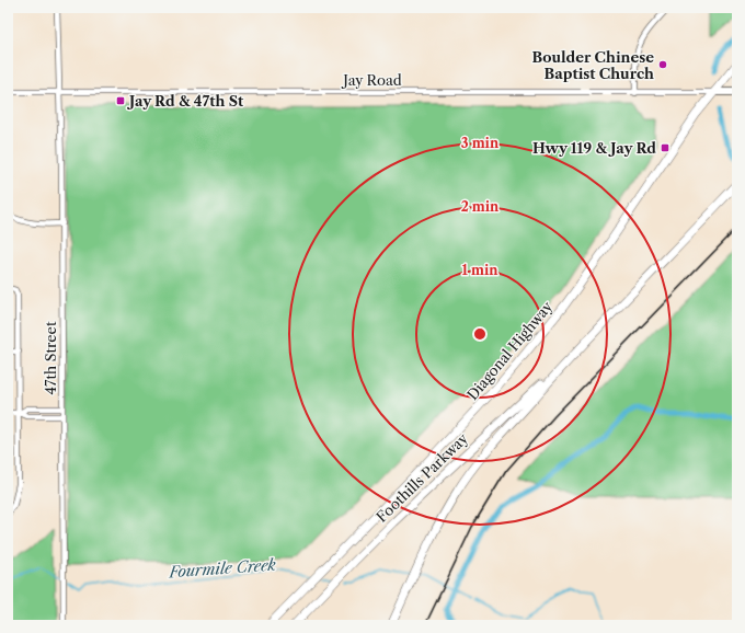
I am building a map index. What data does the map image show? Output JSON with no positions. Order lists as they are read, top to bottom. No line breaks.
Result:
{"streets":{"highway":["Diagonal Highway","Foothills Parkway"],"main road":["Jay Road"],"street":["47th Street"]},"crossings":[["Jay Road","Diagonal Highway"],["Jay Road","47th Street"]],"water":["Fourmile Creek"],"places":{"other":["Boulder Chinese Baptist Church"],"transit":["Jay Rd & 47th St","Hwy 119 & Jay Rd"]},"rings":["3 min","2 min","1 min"]}
